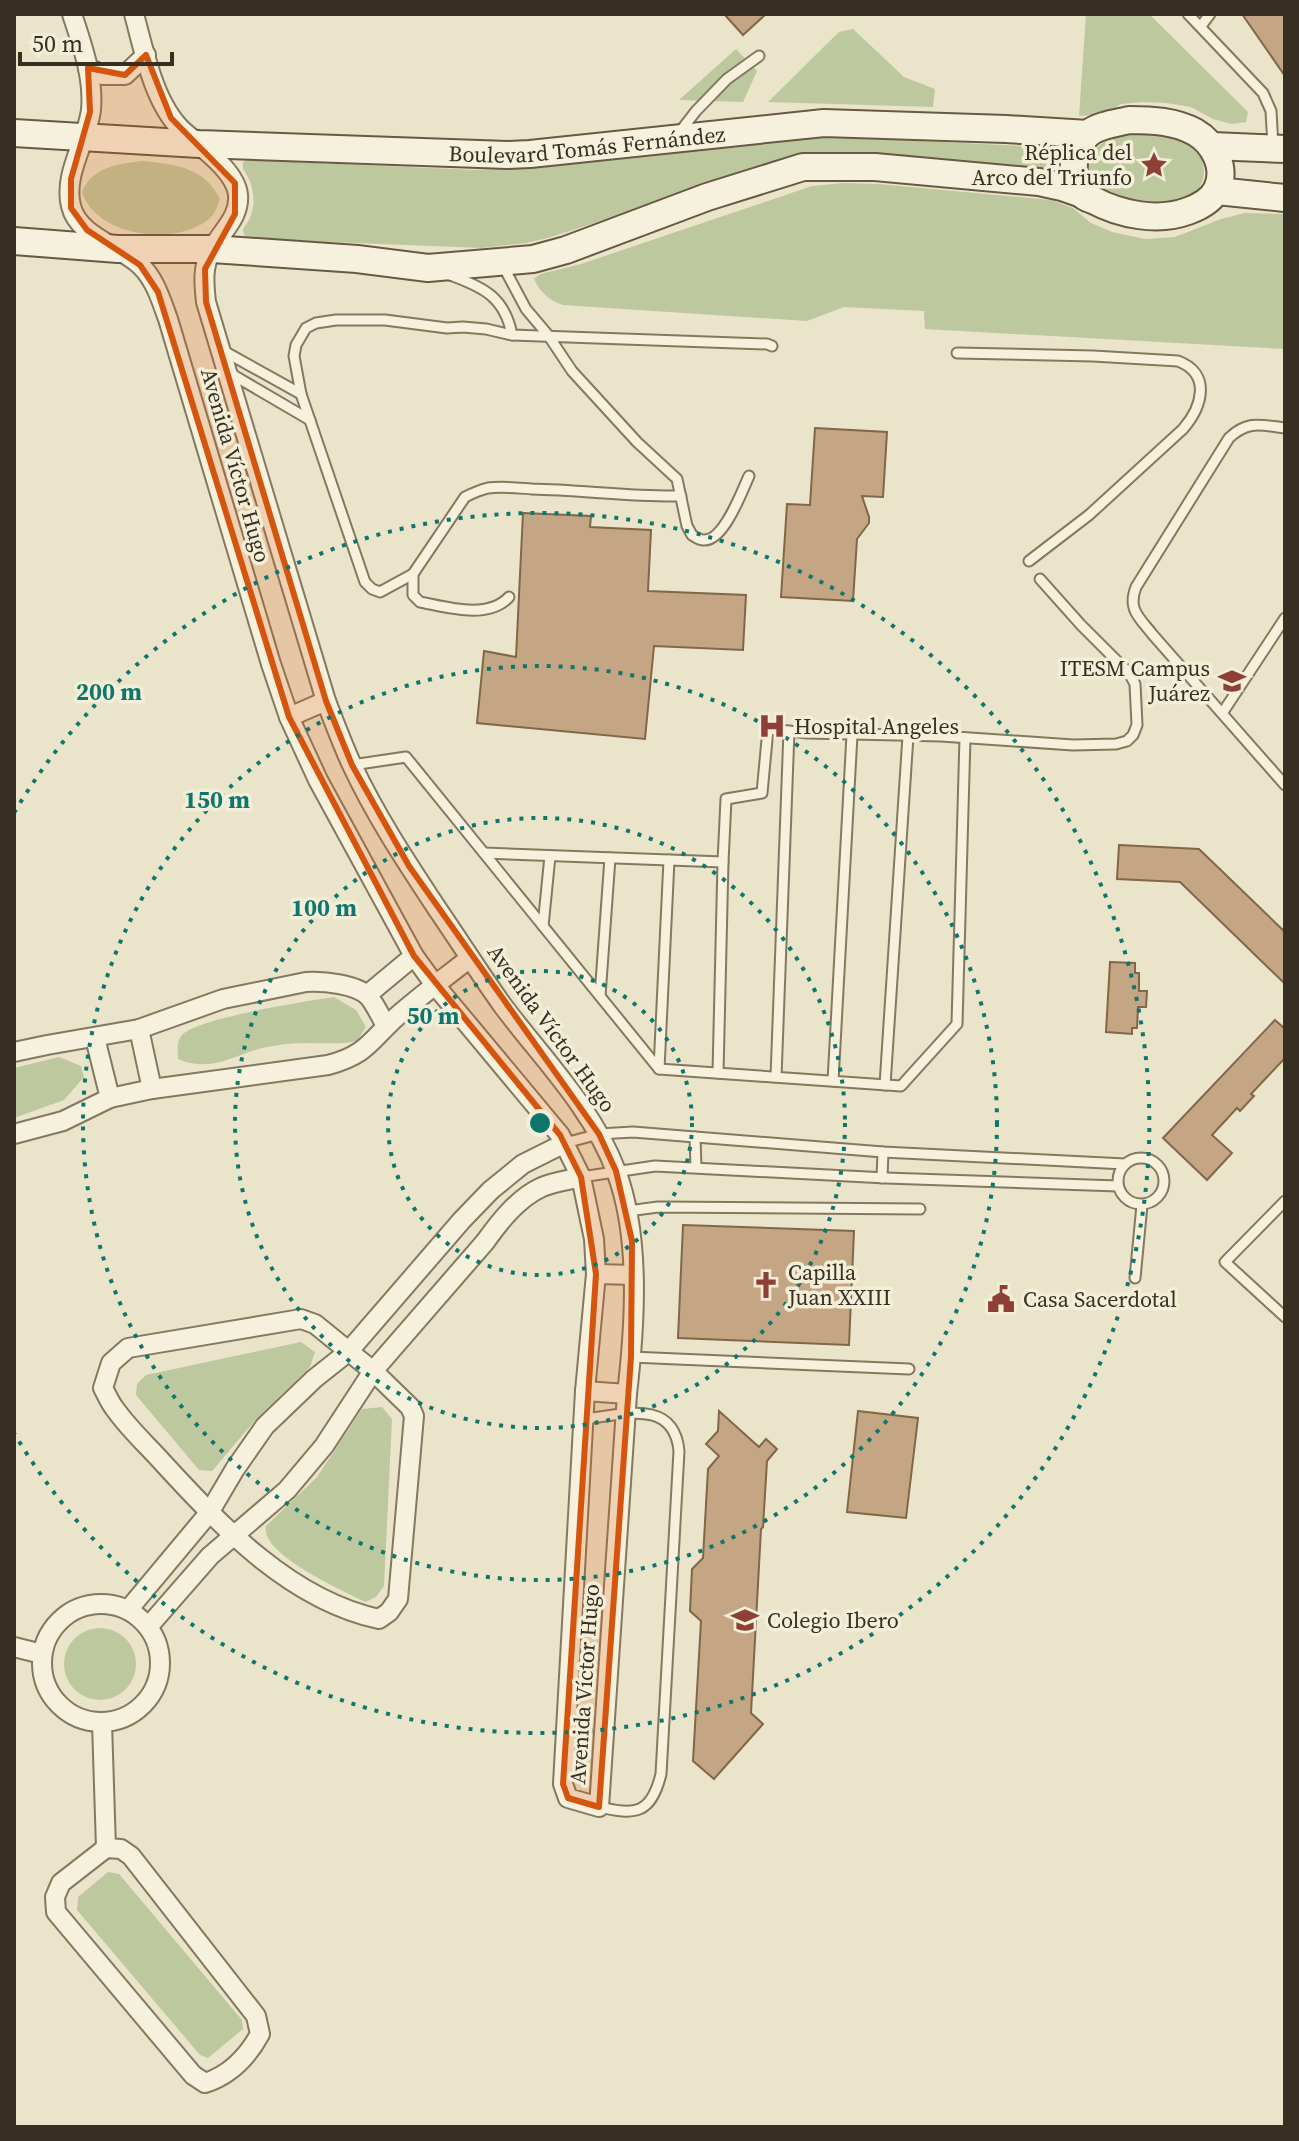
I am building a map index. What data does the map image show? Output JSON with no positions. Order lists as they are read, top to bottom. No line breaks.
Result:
{"streets":{"main road":["Boulevard Tomás Fernández"],"street":["Avenida Víctor Hugo"]},"crossings":[["Boulevard Tomás Fernández","Avenida Víctor Hugo"]],"places":{"place":["Réplica del Arco del Triunfo"],"school or university":["ITESM Campus Juárez","Colegio Ibero"],"hospital":["Hospital Angeles"],"church":["Capilla Juan XXIII"],"public building":["Casa Sacerdotal"]},"scale_bar":"50 m","rings":["200 m","150 m","100 m","50 m"]}
